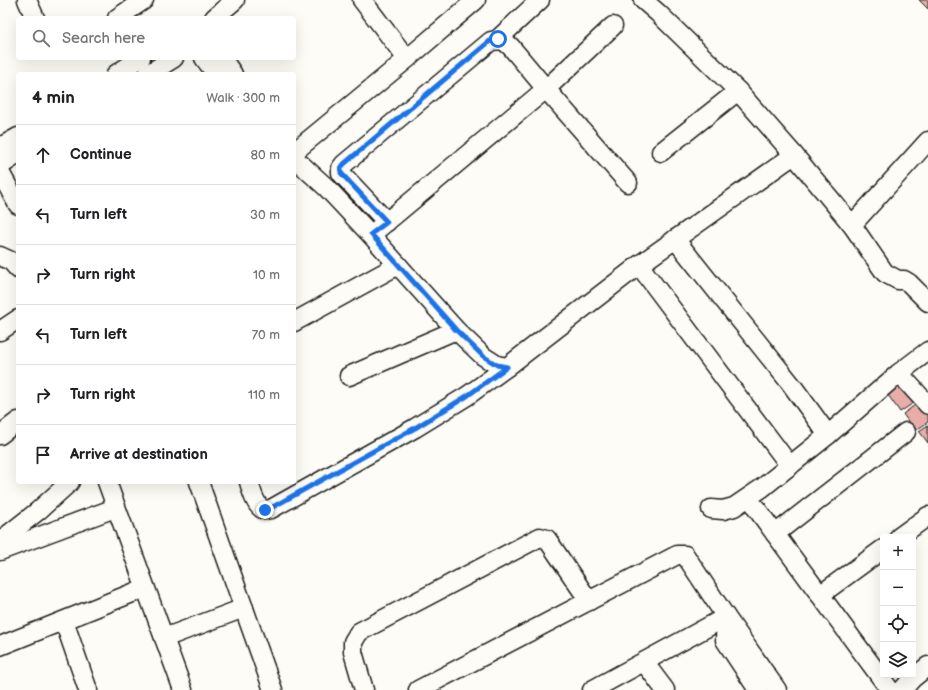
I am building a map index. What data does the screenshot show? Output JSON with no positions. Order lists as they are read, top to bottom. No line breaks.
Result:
{"page":{"search":"Search here","heading":["4 min","Walk · 300 m"],"list":[["Continue","80 m"],["Turn left","30 m"],["Turn right","10 m"],["Turn left","70 m"],["Turn right","110 m"],"Arrive at destination"],"map_buttons":["+","−"]}}
